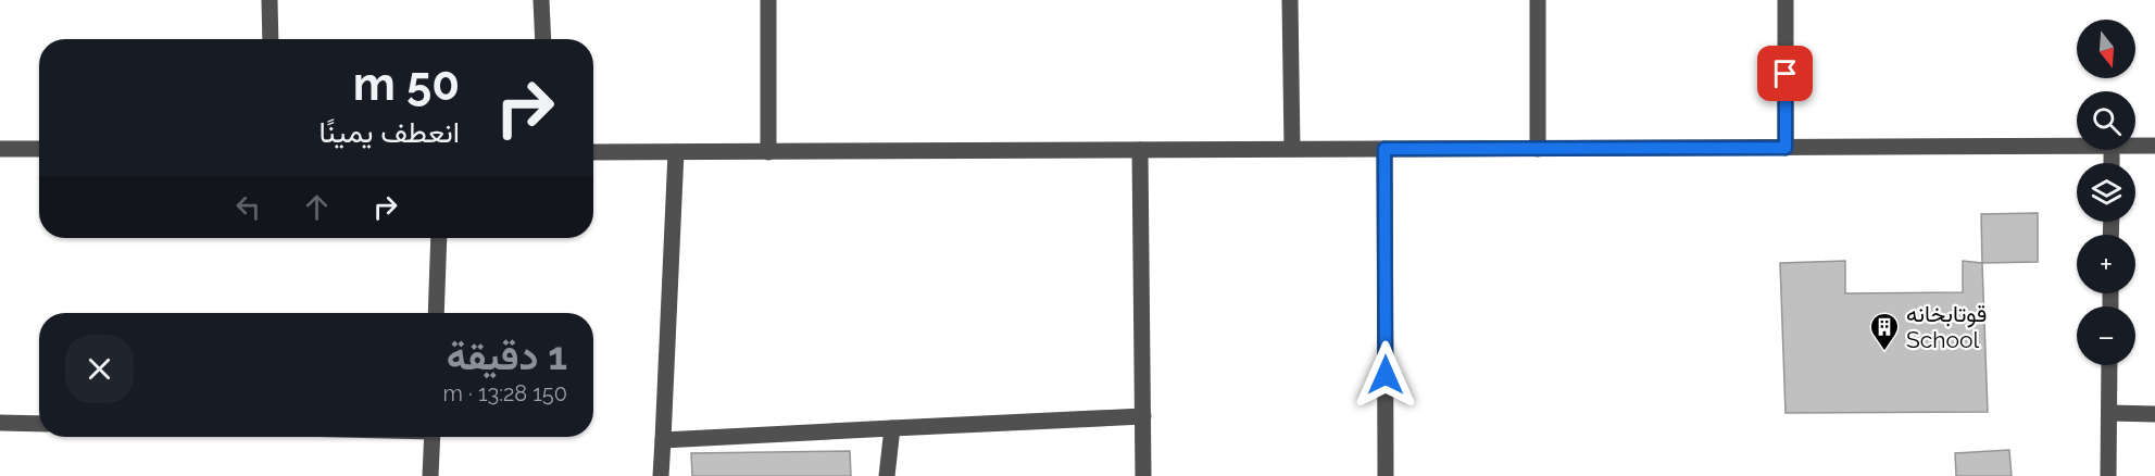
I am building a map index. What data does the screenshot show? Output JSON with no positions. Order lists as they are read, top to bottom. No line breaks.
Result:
{"places":{"building":["قوتابخانه‌ School"]},"north":"bottom","page":{"map_buttons":["+","−"],"turn":["50 m","انعطف يمينًا"],"heading":["1 دقيقة","150 m · 13:28"]}}
